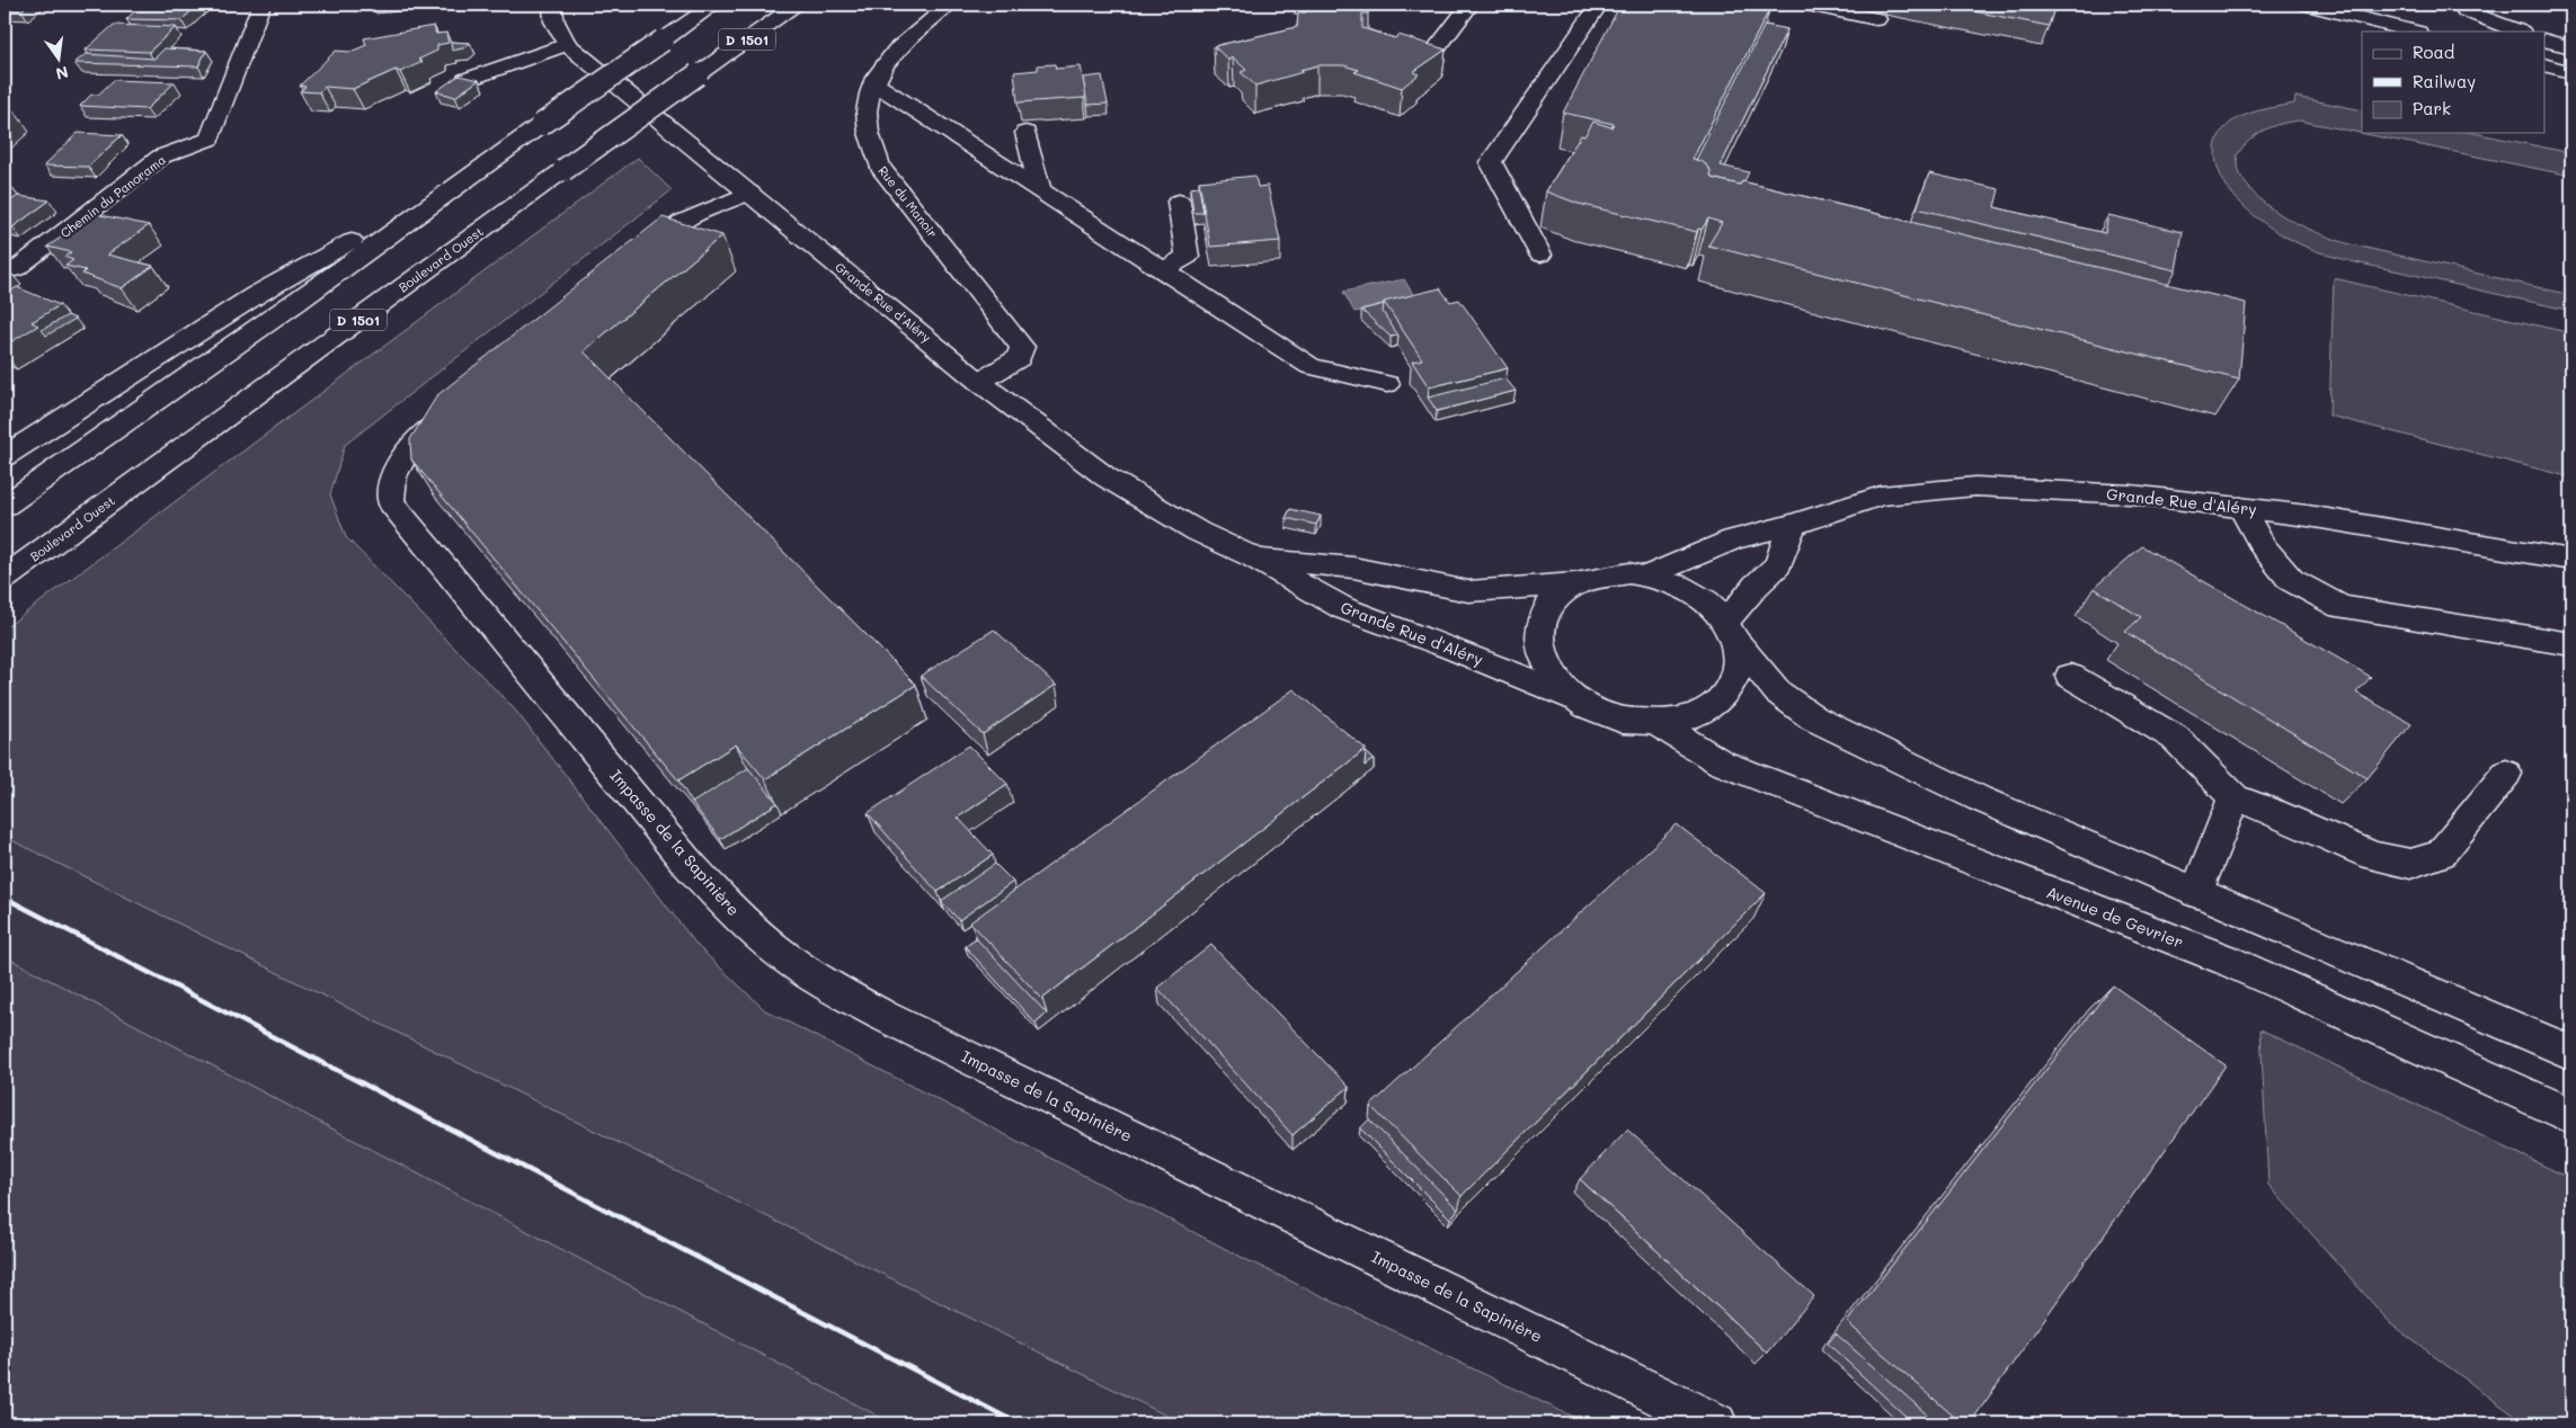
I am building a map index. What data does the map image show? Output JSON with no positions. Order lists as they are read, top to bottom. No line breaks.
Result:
{"streets":{"main road":["D 1501","Chemin du Panorama","Rue du Manoir","Boulevard Ouest","Grande Rue d'Aléry","Impasse de la Sapinière","Avenue de Gevrier"]},"crossings":[["Rue du Manoir","Grande Rue d'Aléry"],["Grande Rue d'Aléry","Avenue de Gevrier"]],"legend":["Road","Railway","Park"],"north":"bottom"}
